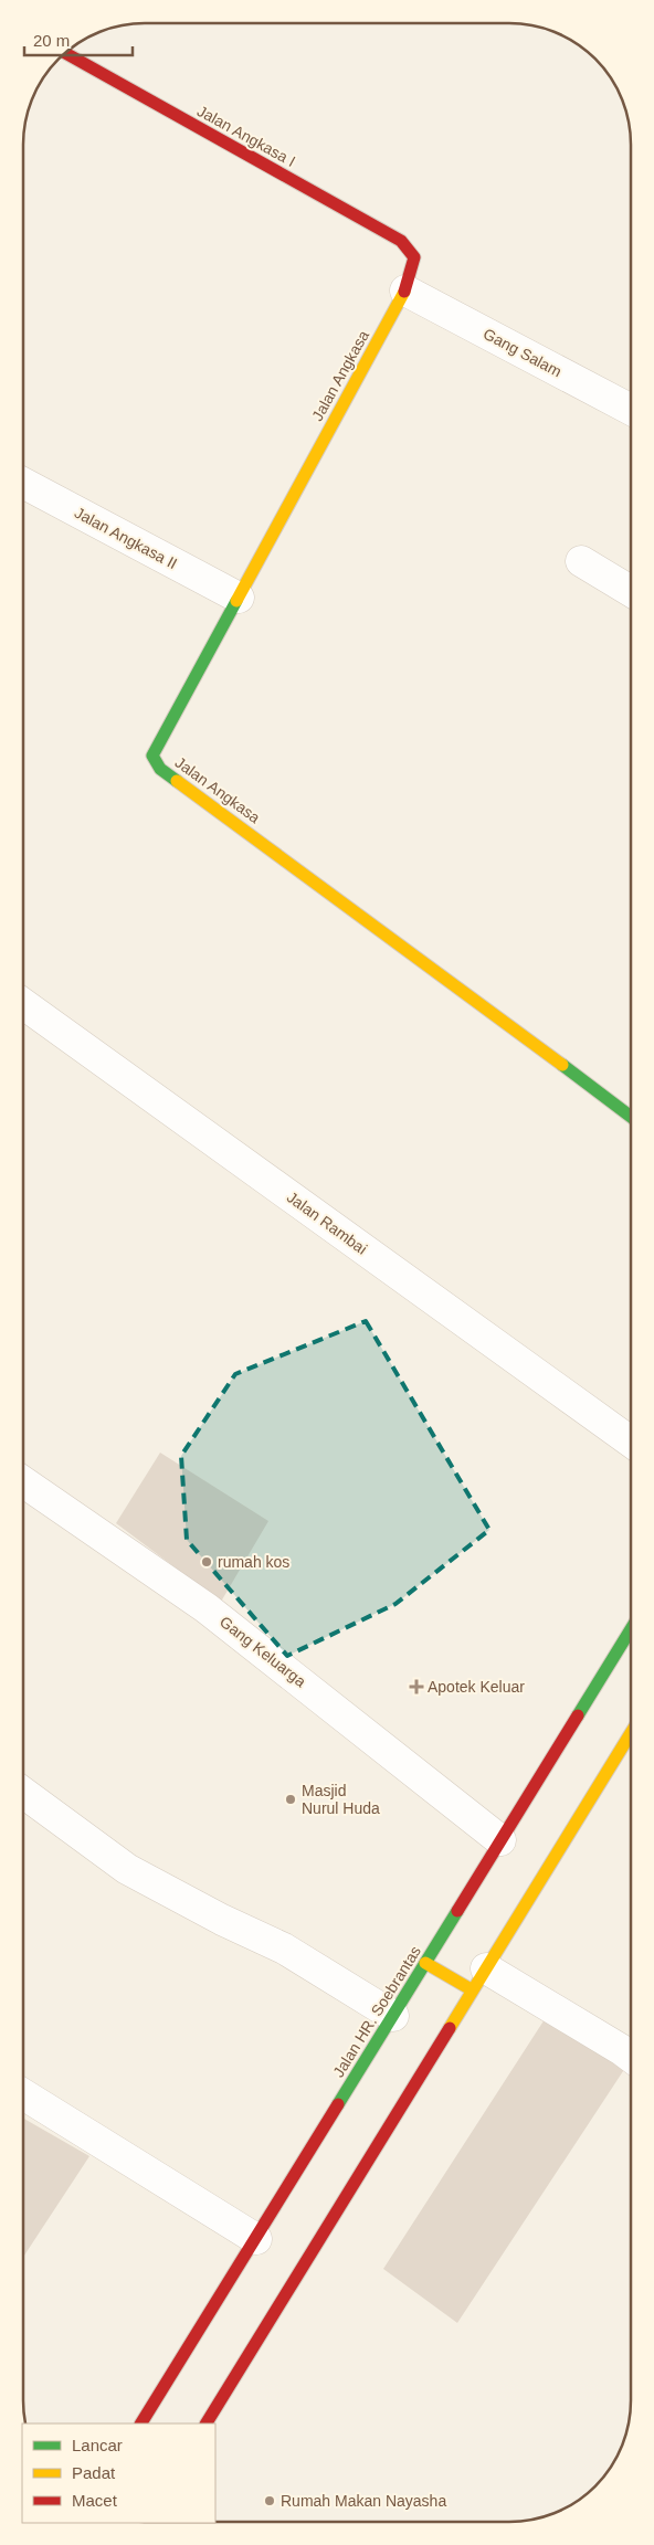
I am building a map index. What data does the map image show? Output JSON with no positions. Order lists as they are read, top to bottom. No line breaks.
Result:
{"streets":{"main road":["Jalan Angkasa I","Jalan Angkasa","Jalan HR. Soebrantas"],"street":["Gang Salam","Jalan Angkasa II","Jalan Rambai","Gang Keluarga"]},"crossings":[["Jalan Angkasa I","Jalan Angkasa"],["Gang Salam","Jalan Angkasa"],["Jalan Angkasa","Jalan Angkasa II"],["Gang Keluarga","Jalan HR. Soebrantas"]],"places":{"other":["rumah kos","Masjid Nurul Huda","Rumah Makan Nayasha"],"health":["Apotek Keluar"]},"legend":["Lancar","Padat","Macet"],"scale_bar":"20 m"}
